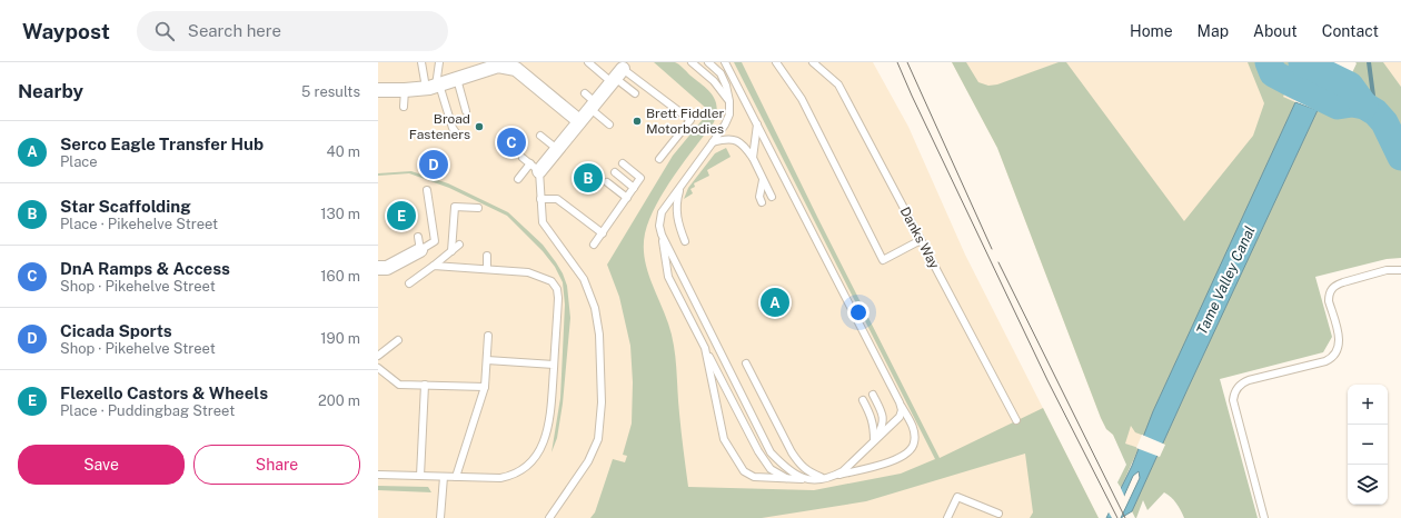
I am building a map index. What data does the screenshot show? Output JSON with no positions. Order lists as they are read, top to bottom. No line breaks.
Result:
{"streets":{"lane":["Danks Way"]},"water":["Tame Valley Canal"],"places":["Brett Fiddler Motorbodies","Broad Fasteners"],"page":{"header":"Waypost","search":"Search here","nav":["Home","Map","About","Contact"],"heading":["Nearby","5 results"],"list":[{"mark":"A","name":"Serco Eagle Transfer Hub","note":"Place","value":"40 m"},{"mark":"B","name":"Star Scaffolding","note":"Place · Pikehelve Street","value":"130 m"},{"mark":"C","name":"DnA Ramps & Access","note":"Shop · Pikehelve Street","value":"160 m"},{"mark":"D","name":"Cicada Sports","note":"Shop · Pikehelve Street","value":"190 m"},{"mark":"E","name":"Flexello Castors & Wheels","note":"Place · Puddingbag Street","value":"200 m"}],"pins":["C","D","B","E","A"],"map_buttons":["+","−"],"buttons":["Save","Share"]}}
